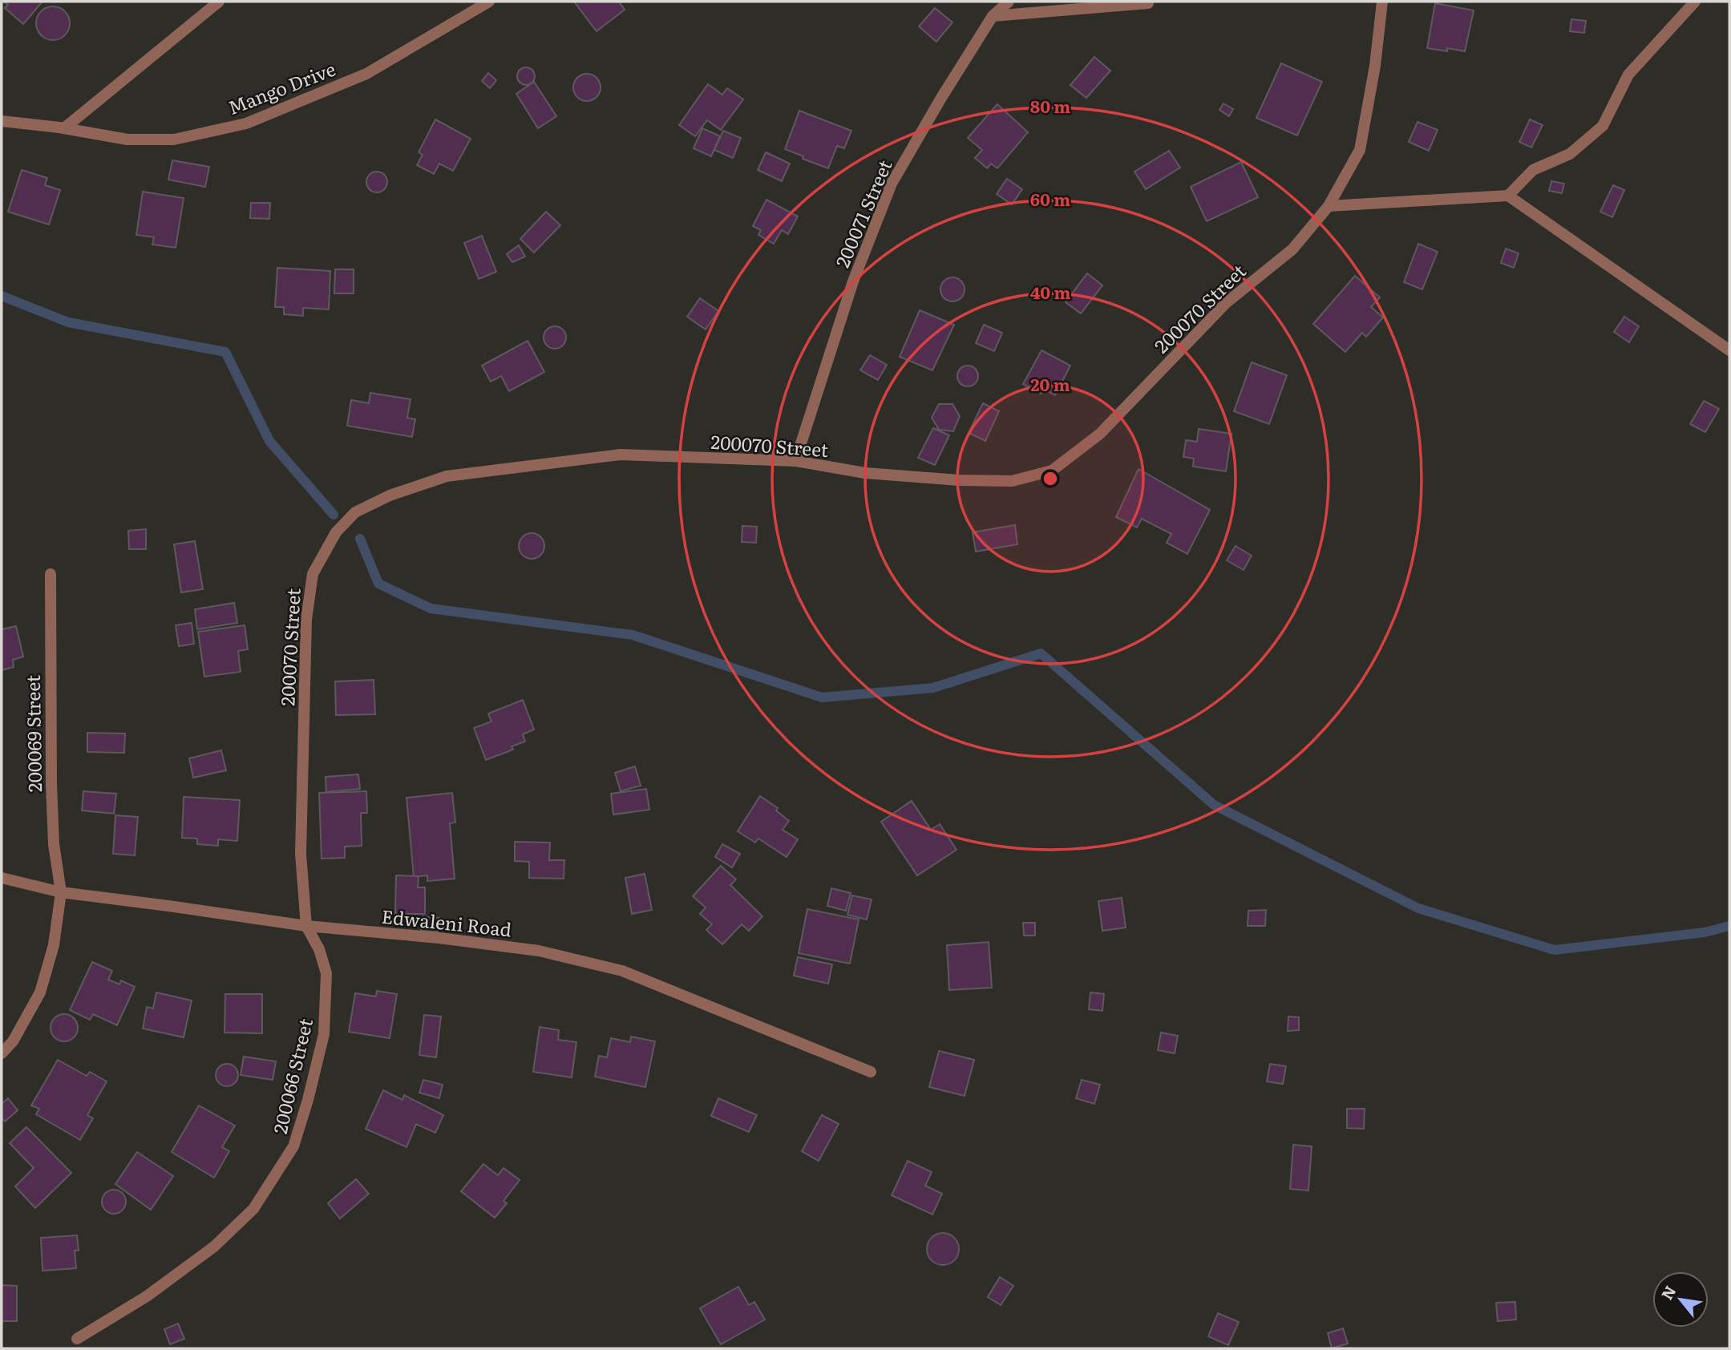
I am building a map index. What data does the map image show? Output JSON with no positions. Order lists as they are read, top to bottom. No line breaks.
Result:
{"streets":{"street":["Mango Drive","200071 Street","200070 Street","200069 Street","Edwaleni Road","200066 Street"]},"crossings":[["200071 Street","200070 Street"],["200070 Street","Edwaleni Road"],["200070 Street","200066 Street"],["200069 Street","Edwaleni Road"],["Edwaleni Road","200066 Street"]],"north":"top left","rings":["80 m","60 m","40 m","20 m"]}
